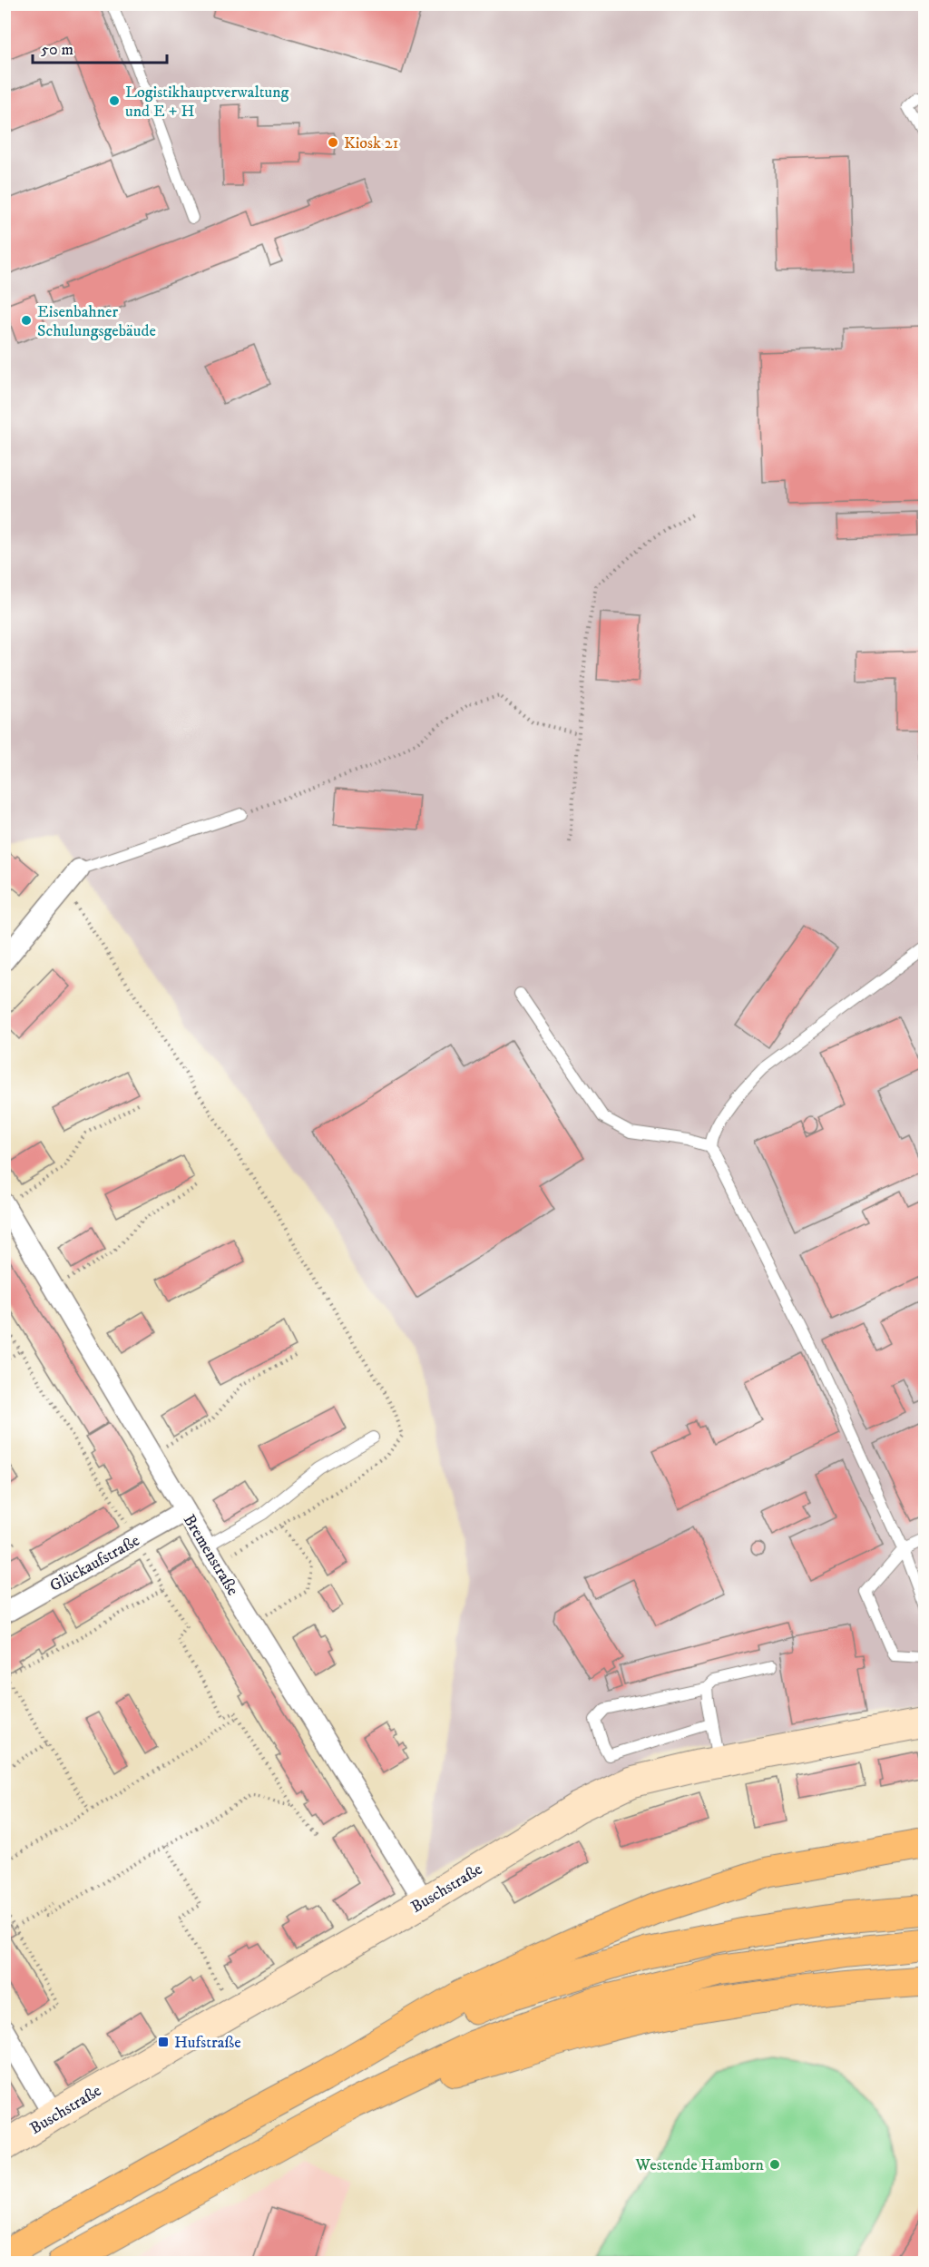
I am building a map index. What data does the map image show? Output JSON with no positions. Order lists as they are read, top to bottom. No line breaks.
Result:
{"streets":{"street":["Bremenstraße","Glückaufstraße","Buschstraße"]},"crossings":[["Bremenstraße","Glückaufstraße"],["Bremenstraße","Buschstraße"]],"places":{"other":["Logistikhauptverwaltung und E + H","Kiosk 21","Eisenbahner Schulungsgebäude","Westende Hamborn"],"transit":["Hufstraße"]},"scale_bar":"50 m"}
